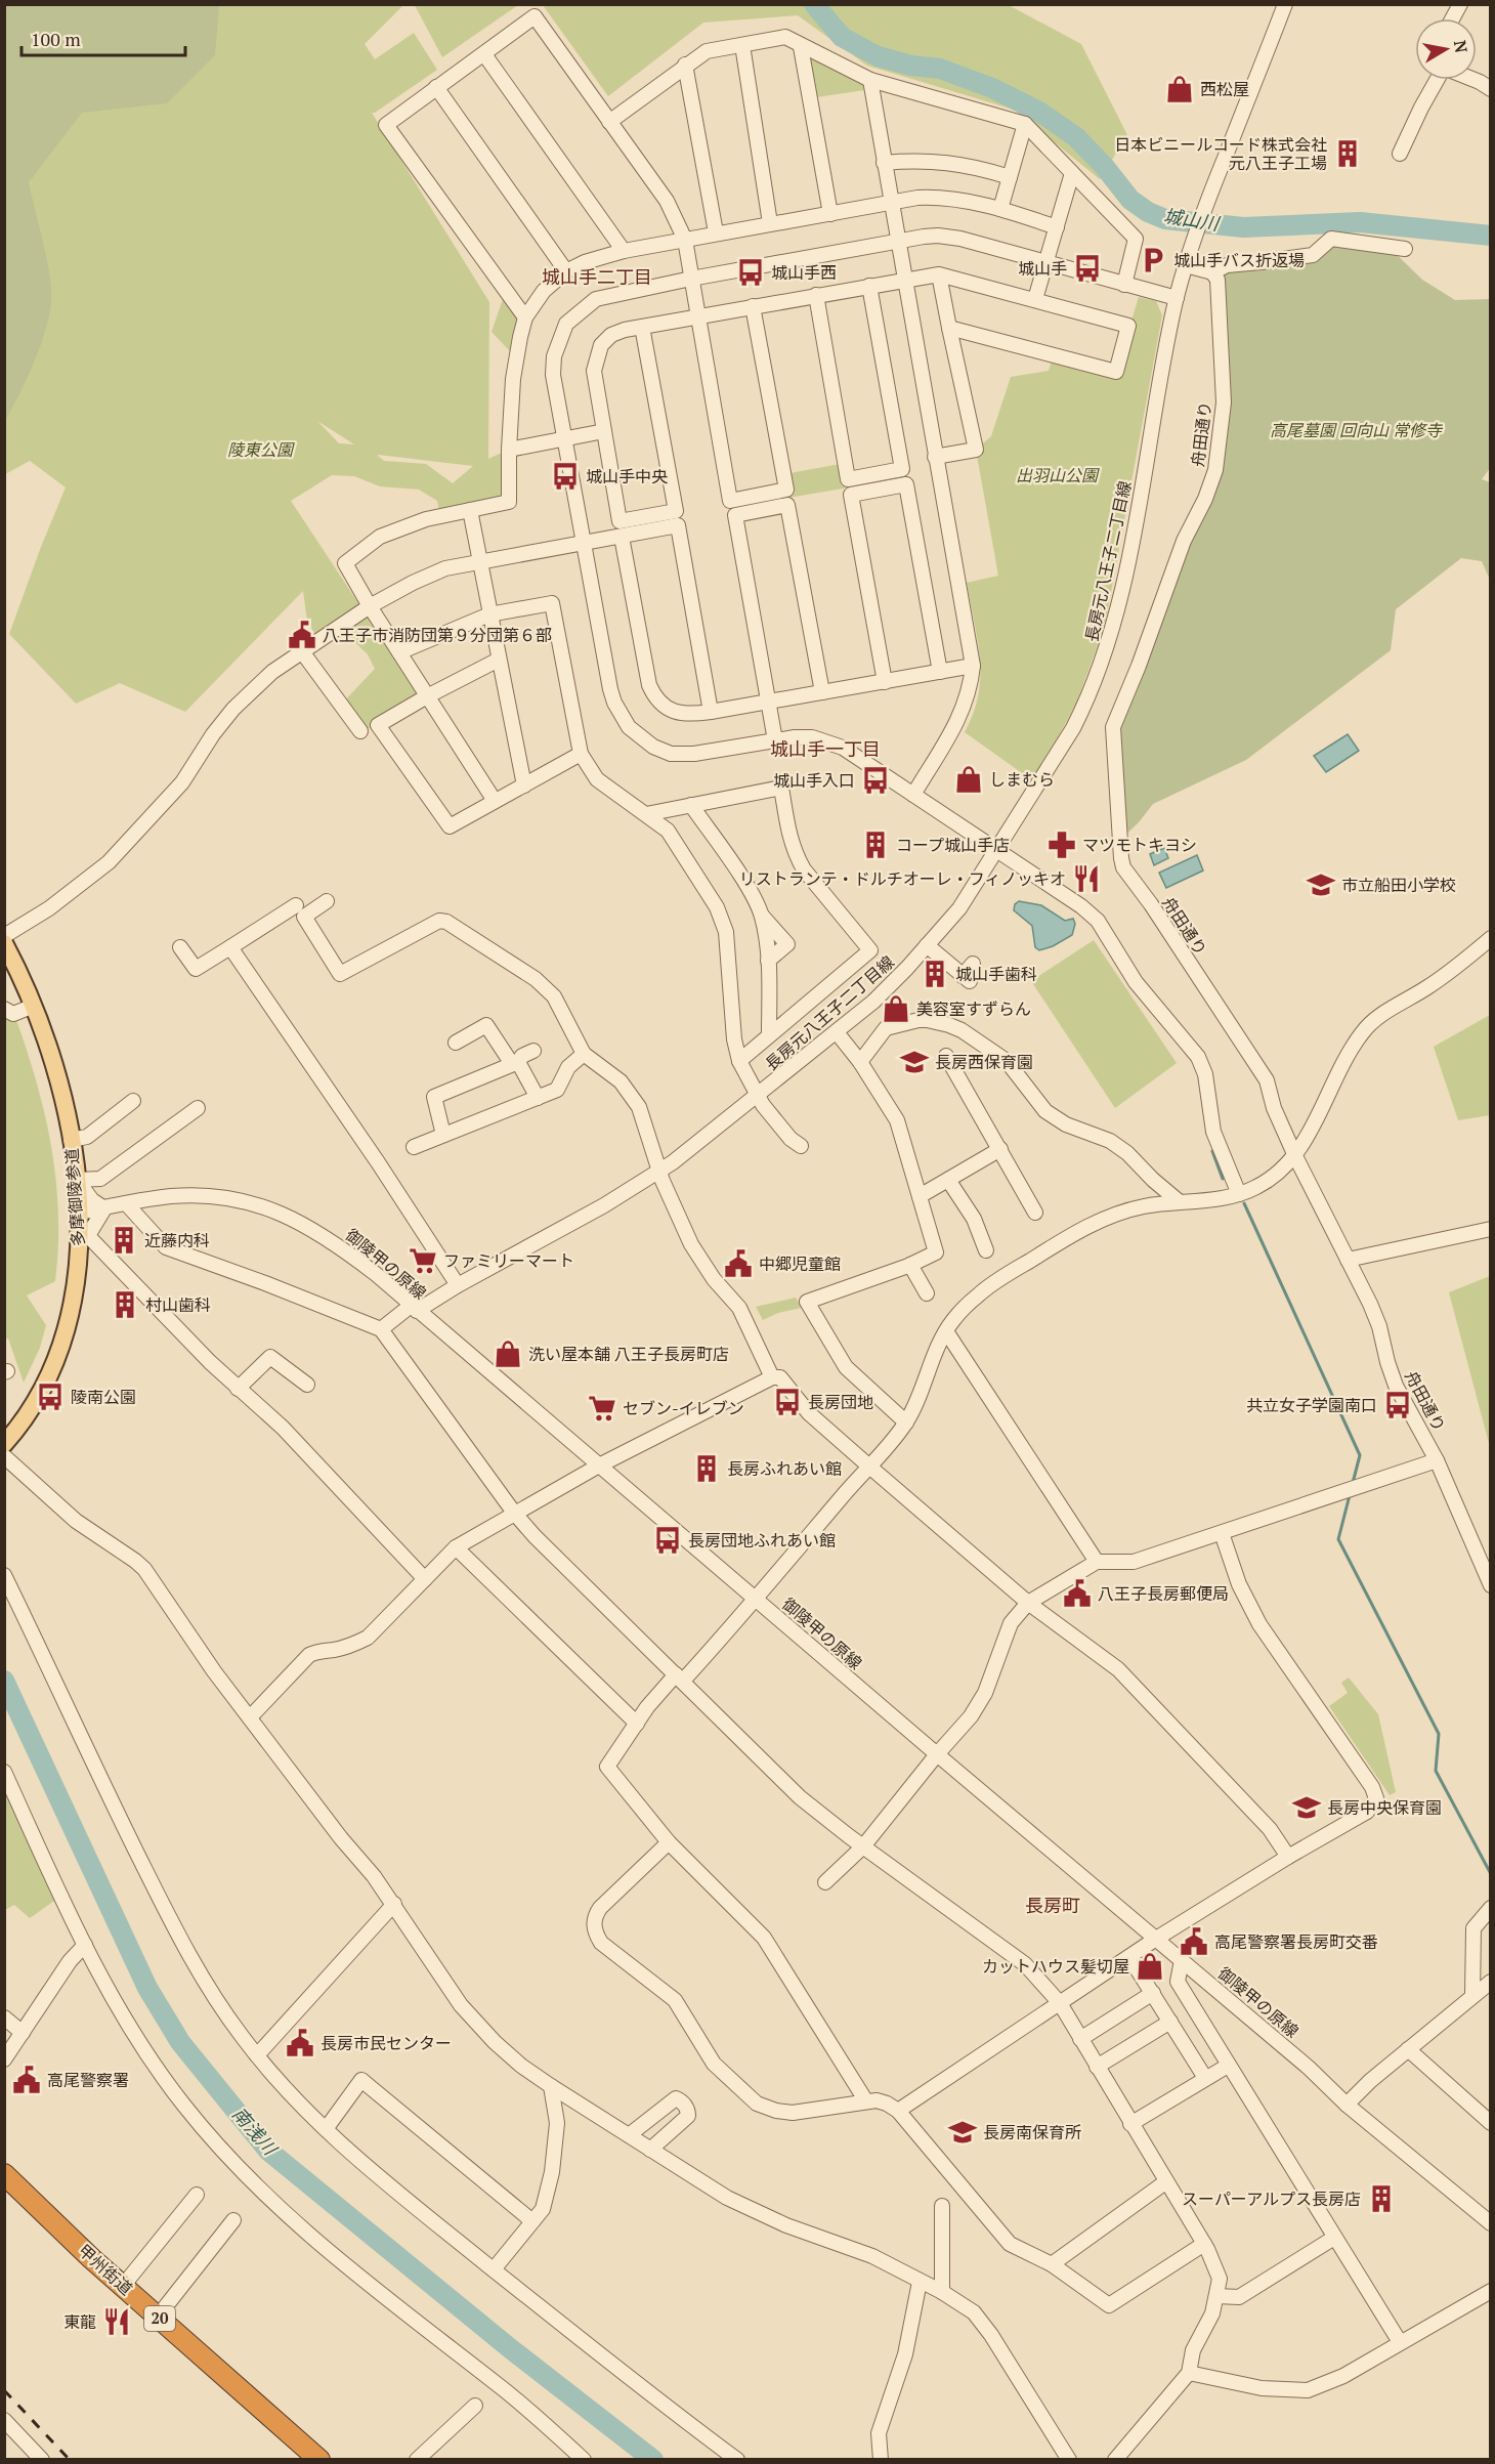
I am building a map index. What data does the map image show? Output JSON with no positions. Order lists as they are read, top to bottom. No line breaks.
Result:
{"streets":{"highway":["甲州街道","20"],"main road":["多摩御陵参道"],"street":["舟田通り","長房元八王子二丁目線","御陵甲の原線"]},"crossings":[["長房元八王子二丁目線","御陵甲の原線"],["多摩御陵参道","御陵甲の原線"]],"districts":["城山手二丁目","城山手一丁目","長房町"],"water":["城山川","南浅川"],"parks":["高尾墓園 回向山 常修寺","陵東公園","出羽山公園"],"places":{"shop":["西松屋","しまむら","美容室すずらん","洗い屋本舗 八王子長房町店","カットハウス髪切屋"],"building":["日本ビニールコード株式会社 元八王子工場","コープ城山手店","城山手歯科","近藤内科","村山歯科","長房ふれあい館","スーパーアルプス長房店"],"parking":["城山手バス折返場"],"bus stop":["城山手","城山手西","城山手中央","城山手入口","陵南公園","長房団地","共立女子学園南口","長房団地ふれあい館"],"public building":["八王子市消防団第９分団第６部","中郷児童館","八王子長房郵便局","高尾警察署長房町交番","長房市民センター","高尾警察署"],"pharmacy":["マツモトキヨシ"],"restaurant":["リストランテ・ドルチオーレ・フィノッキオ","東龍"],"school or university":["市立船田小学校","長房西保育園","長房中央保育園","長房南保育所"],"supermarket":["ファミリーマート","セブン-イレブン"]},"scale_bar":"100 m","north":"right"}
